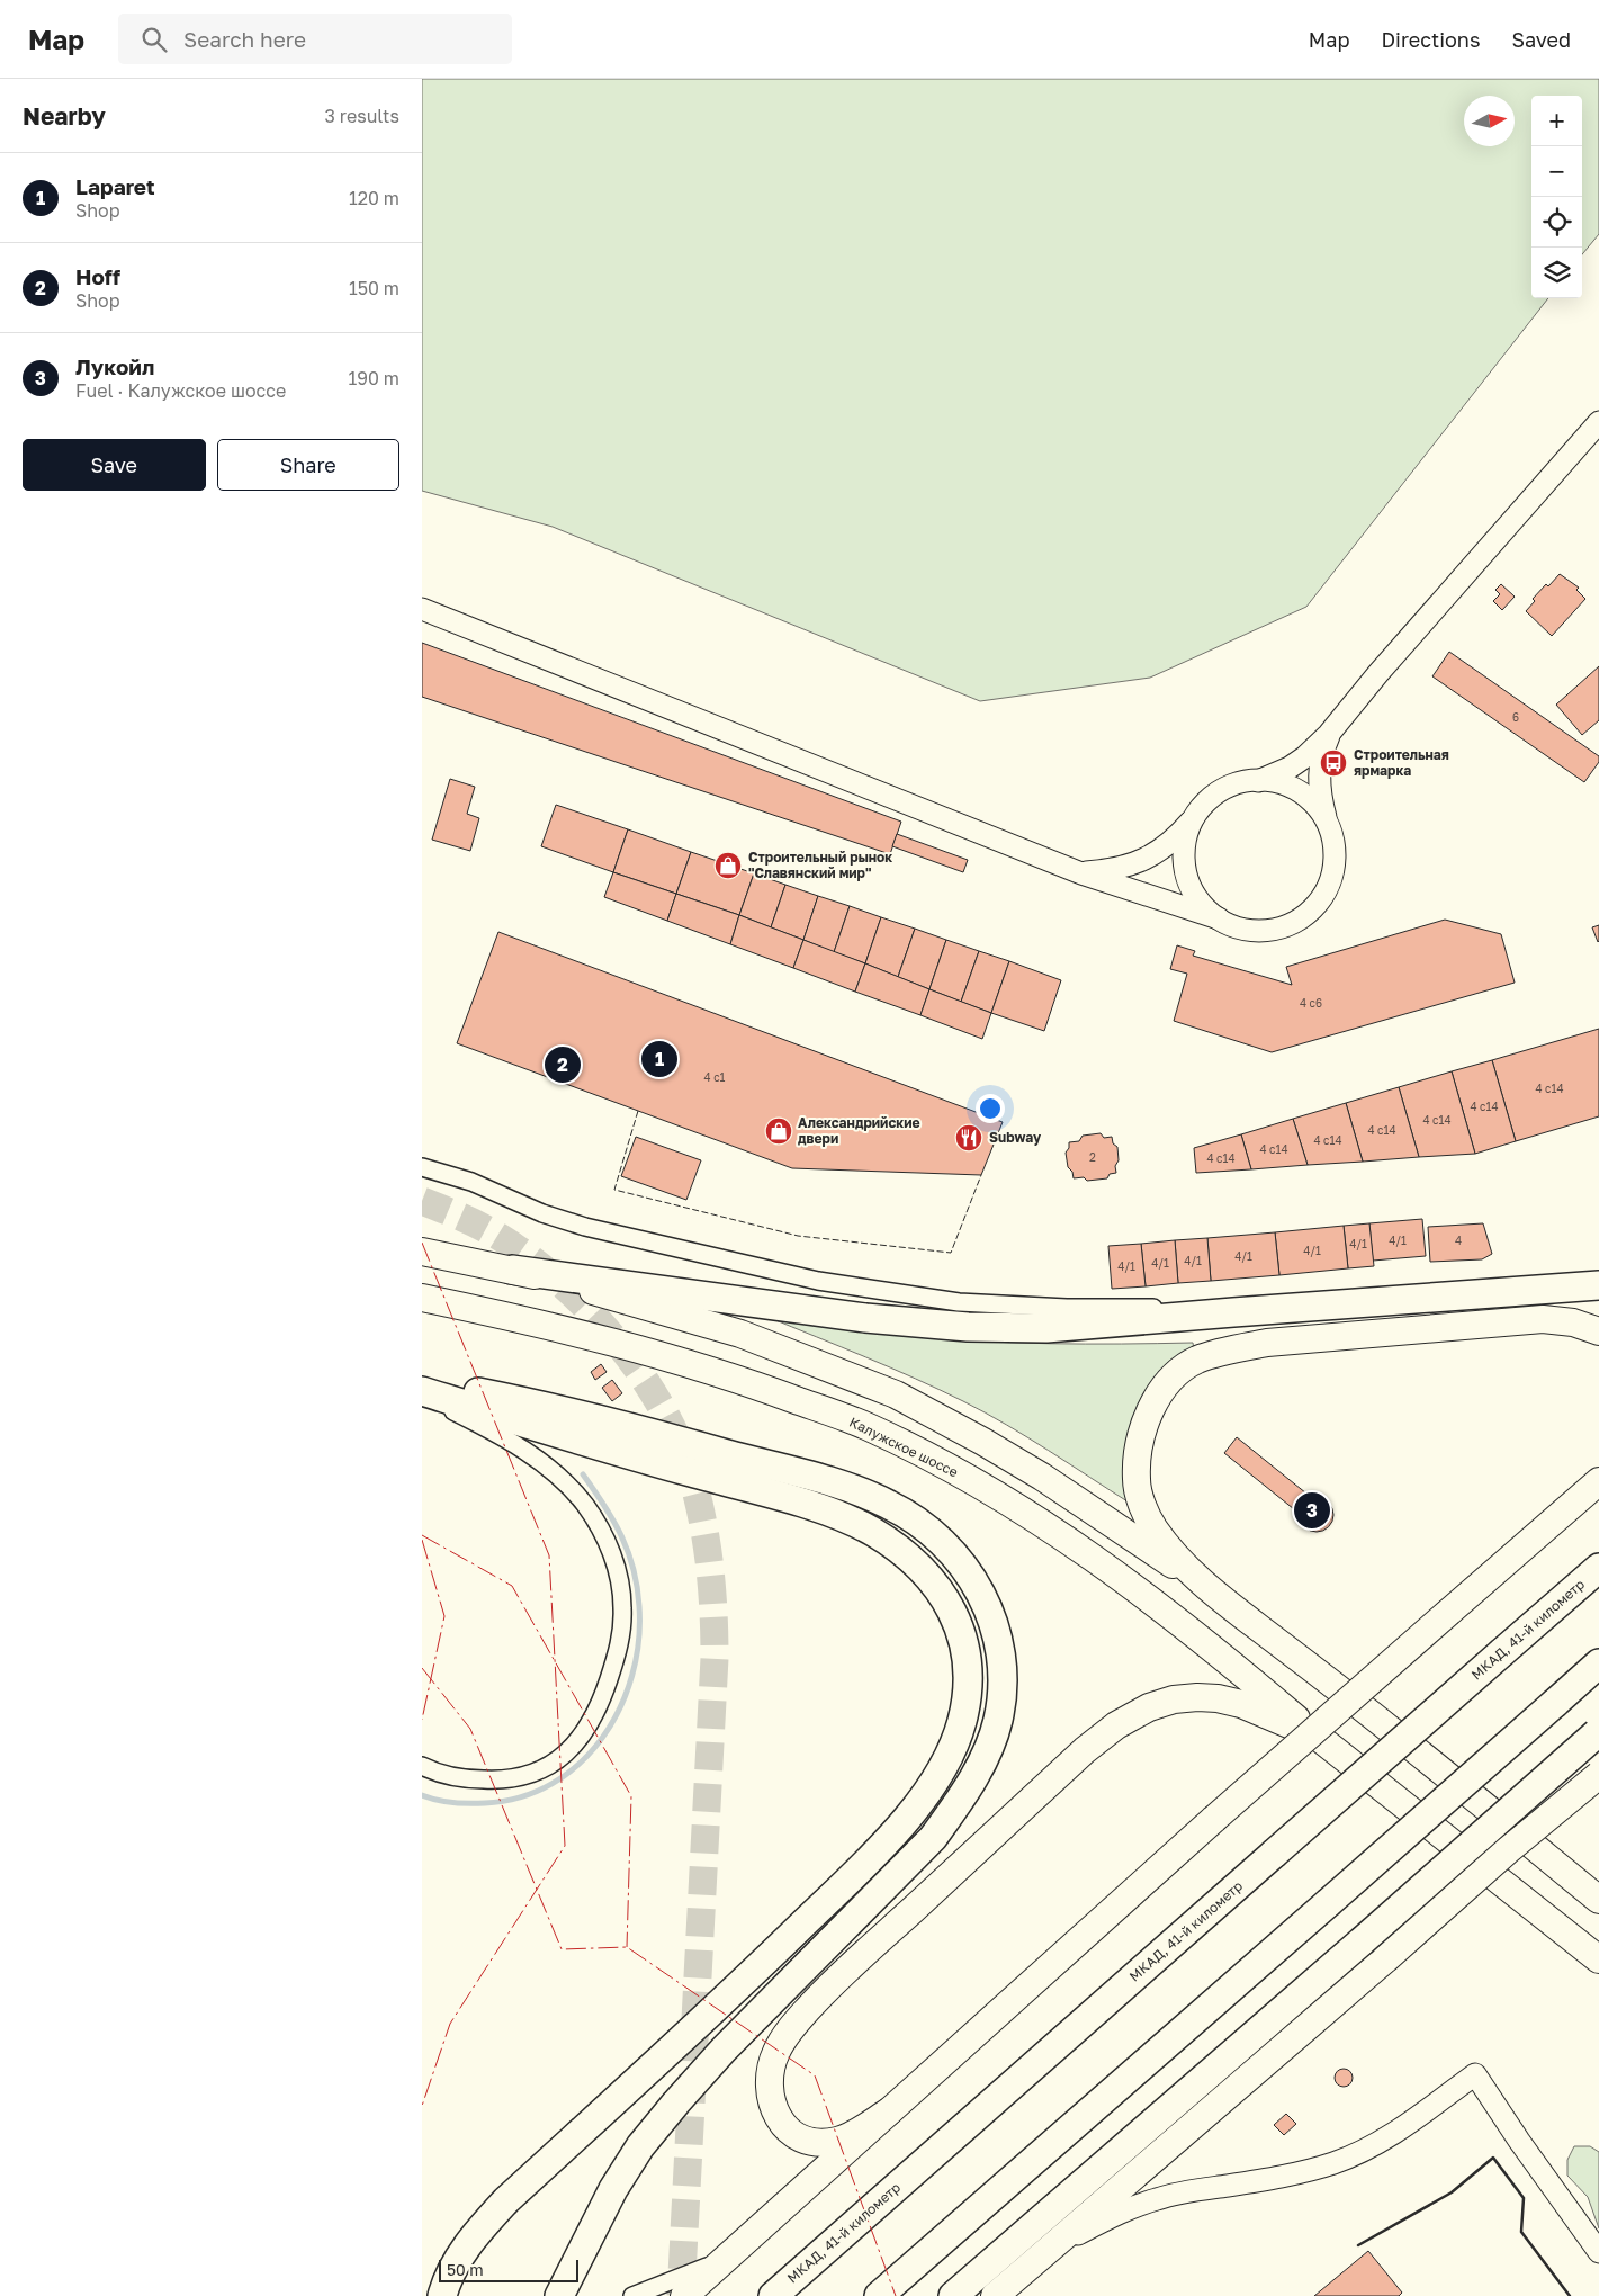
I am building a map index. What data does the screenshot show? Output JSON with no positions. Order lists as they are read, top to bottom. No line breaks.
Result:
{"streets":{"highway":["МКАД, 41-й километр"],"main road":["Калужское шоссе"]},"places":{"bus stop":["Строительная ярмарка"],"shop":["Строительный рынок \"Славянский мир\"","Александрийские двери"],"restaurant":["Subway"]},"house_numbers":["6","4 с6","4 с1","4 c14","4 c14","4 c14","4 c14","4 c14","4 c14","2","4 c14","4/1","4","4/1","4/1","4/1","4/1","4/1","4/1"],"scale_bar":"50 m","north":"right","page":{"header":"Map","search":"Search here","nav":["Map","Directions","Saved"],"heading":["Nearby","3 results"],"map_buttons":["+","−"],"list":[{"mark":"1","name":"Laparet","note":"Shop","value":"120 m"},{"mark":"2","name":"Hoff","note":"Shop","value":"150 m"},{"mark":"3","name":"Лукойл","note":"Fuel · Калужское шоссе","value":"190 m"}],"buttons":["Save","Share"],"pins":["1","2","3"],"scale":"50 m"}}
